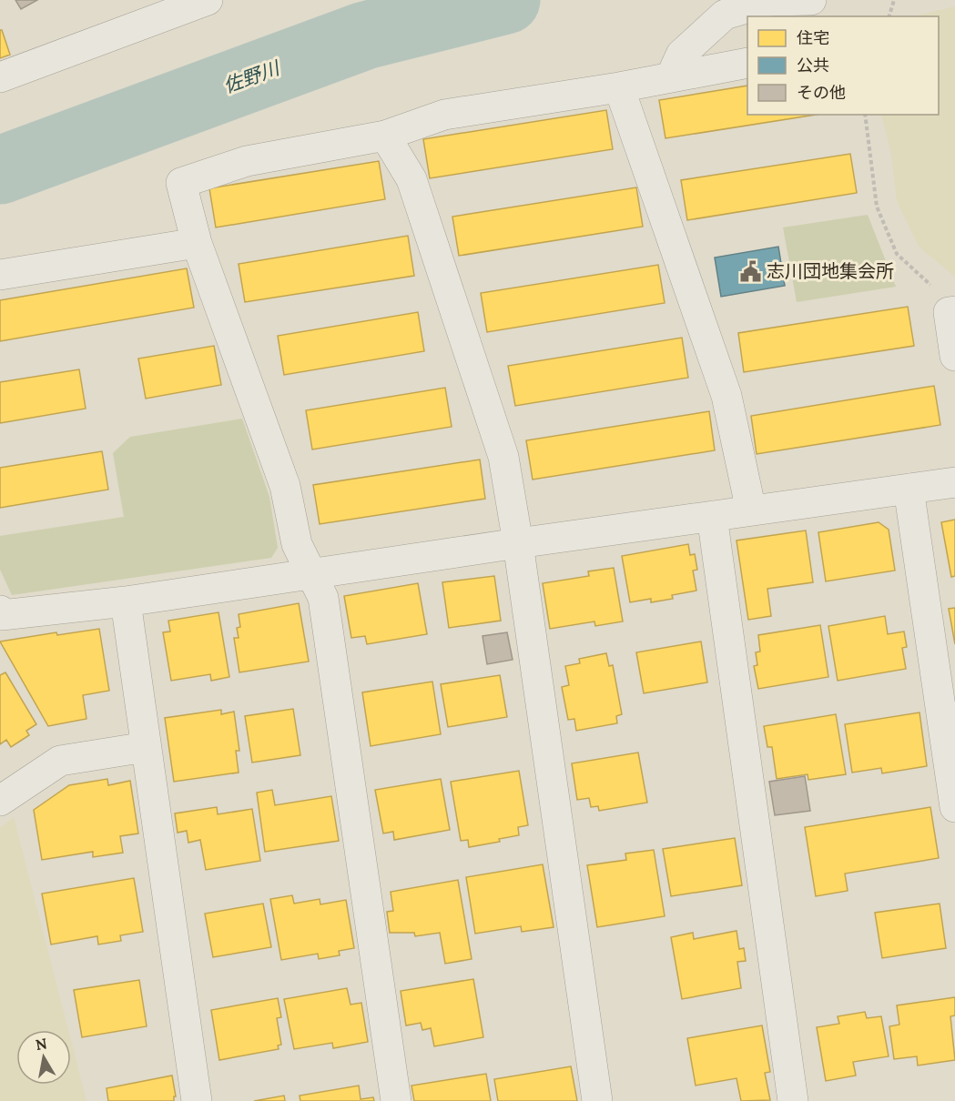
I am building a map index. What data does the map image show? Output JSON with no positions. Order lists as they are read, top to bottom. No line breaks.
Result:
{"water":["佐野川"],"places":{"public building":["志川団地集会所"]},"legend":["住宅","公共","その他"],"north":"top"}
